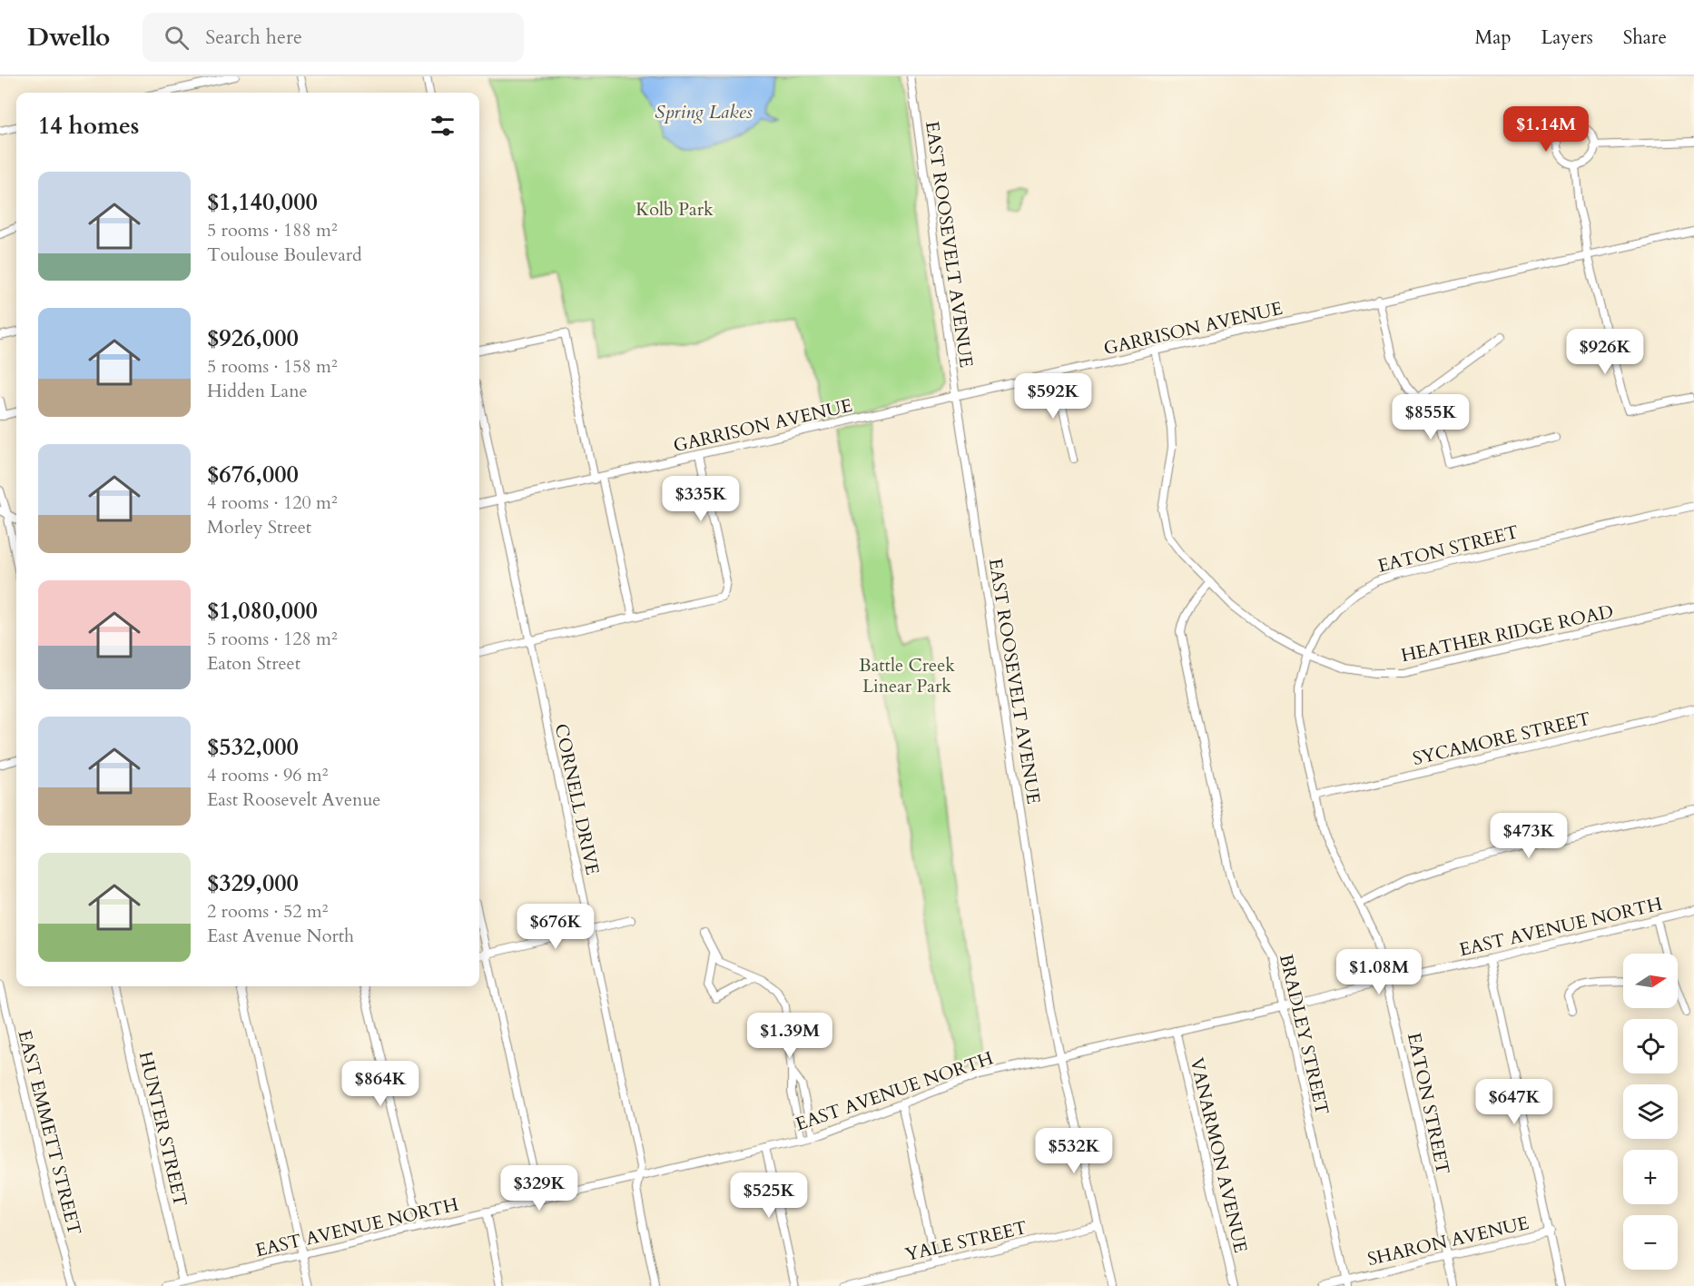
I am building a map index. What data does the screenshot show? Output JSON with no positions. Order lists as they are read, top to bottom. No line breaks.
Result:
{"streets":{"street":["EAST ROOSEVELT AVENUE","GARRISON AVENUE","EATON STREET","HEATHER RIDGE ROAD","SYCAMORE STREET","CORNELL DRIVE","EAST AVENUE NORTH","BRADLEY STREET","HUNTER STREET","EAST EMMETT STREET","VANARMON AVENUE","YALE STREET","SHARON AVENUE"]},"crossings":[["EAST ROOSEVELT AVENUE","GARRISON AVENUE"],["EAST ROOSEVELT AVENUE","EAST AVENUE NORTH"],["EAST ROOSEVELT AVENUE","YALE STREET"],["GARRISON AVENUE","HEATHER RIDGE ROAD"],["GARRISON AVENUE","CORNELL DRIVE"],["EATON STREET","HEATHER RIDGE ROAD"],["EATON STREET","SYCAMORE STREET"],["EATON STREET","EAST AVENUE NORTH"],["EATON STREET","SHARON AVENUE"],["HEATHER RIDGE ROAD","BRADLEY STREET"],["CORNELL DRIVE","EAST AVENUE NORTH"],["EAST AVENUE NORTH","BRADLEY STREET"],["EAST AVENUE NORTH","HUNTER STREET"],["EAST AVENUE NORTH","VANARMON AVENUE"],["BRADLEY STREET","SHARON AVENUE"]],"water":["Spring Lakes"],"parks":["Kolb Park","Battle Creek Linear Park"],"north":"right","page":{"header":"Dwello","search":"Search here","nav":["Map","Layers","Share"],"heading":"14 homes","price":["$1.14M","$926K","$592K","$855K","$335K","$473K","$676K","$1.08M","$1.39M","$864K","$647K","$532K","$329K","$525K"],"list":[{"name":"$1,140,000","note":"5 rooms · 188 m² · Toulouse Boulevard"},{"name":"$926,000","note":"5 rooms · 158 m² · Hidden Lane"},{"name":"$676,000","note":"4 rooms · 120 m² · Morley Street"},{"name":"$1,080,000","note":"5 rooms · 128 m² · Eaton Street"},{"name":"$532,000","note":"4 rooms · 96 m² · East Roosevelt Avenue"},{"name":"$329,000","note":"2 rooms · 52 m² · East Avenue North"}],"map_buttons":["+","−"]}}
